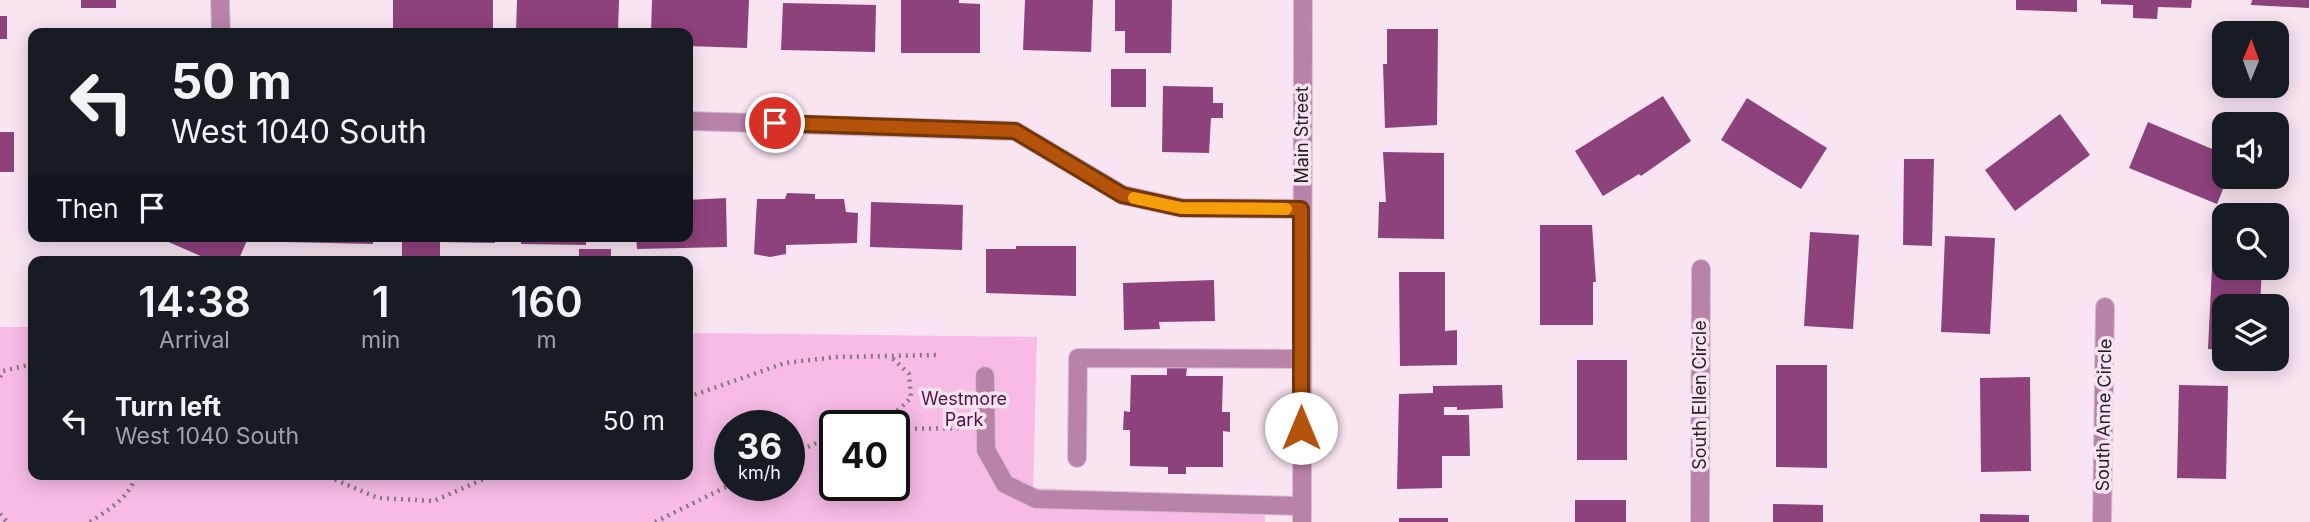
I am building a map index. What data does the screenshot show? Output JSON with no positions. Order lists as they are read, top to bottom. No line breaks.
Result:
{"streets":{"street":["Main Street","South Ellen Circle","South Anne Circle"]},"parks":["Westmore Park"],"north":"top","page":{"turn":["50 m","West 1040 South"],"then":"Then","eta":["14:38","Arrival","1","min","160","m"],"list":[{"name":"Turn left","note":"West 1040 South","value":"50 m"}],"speed":"36 km/h","limit":"40"}}
